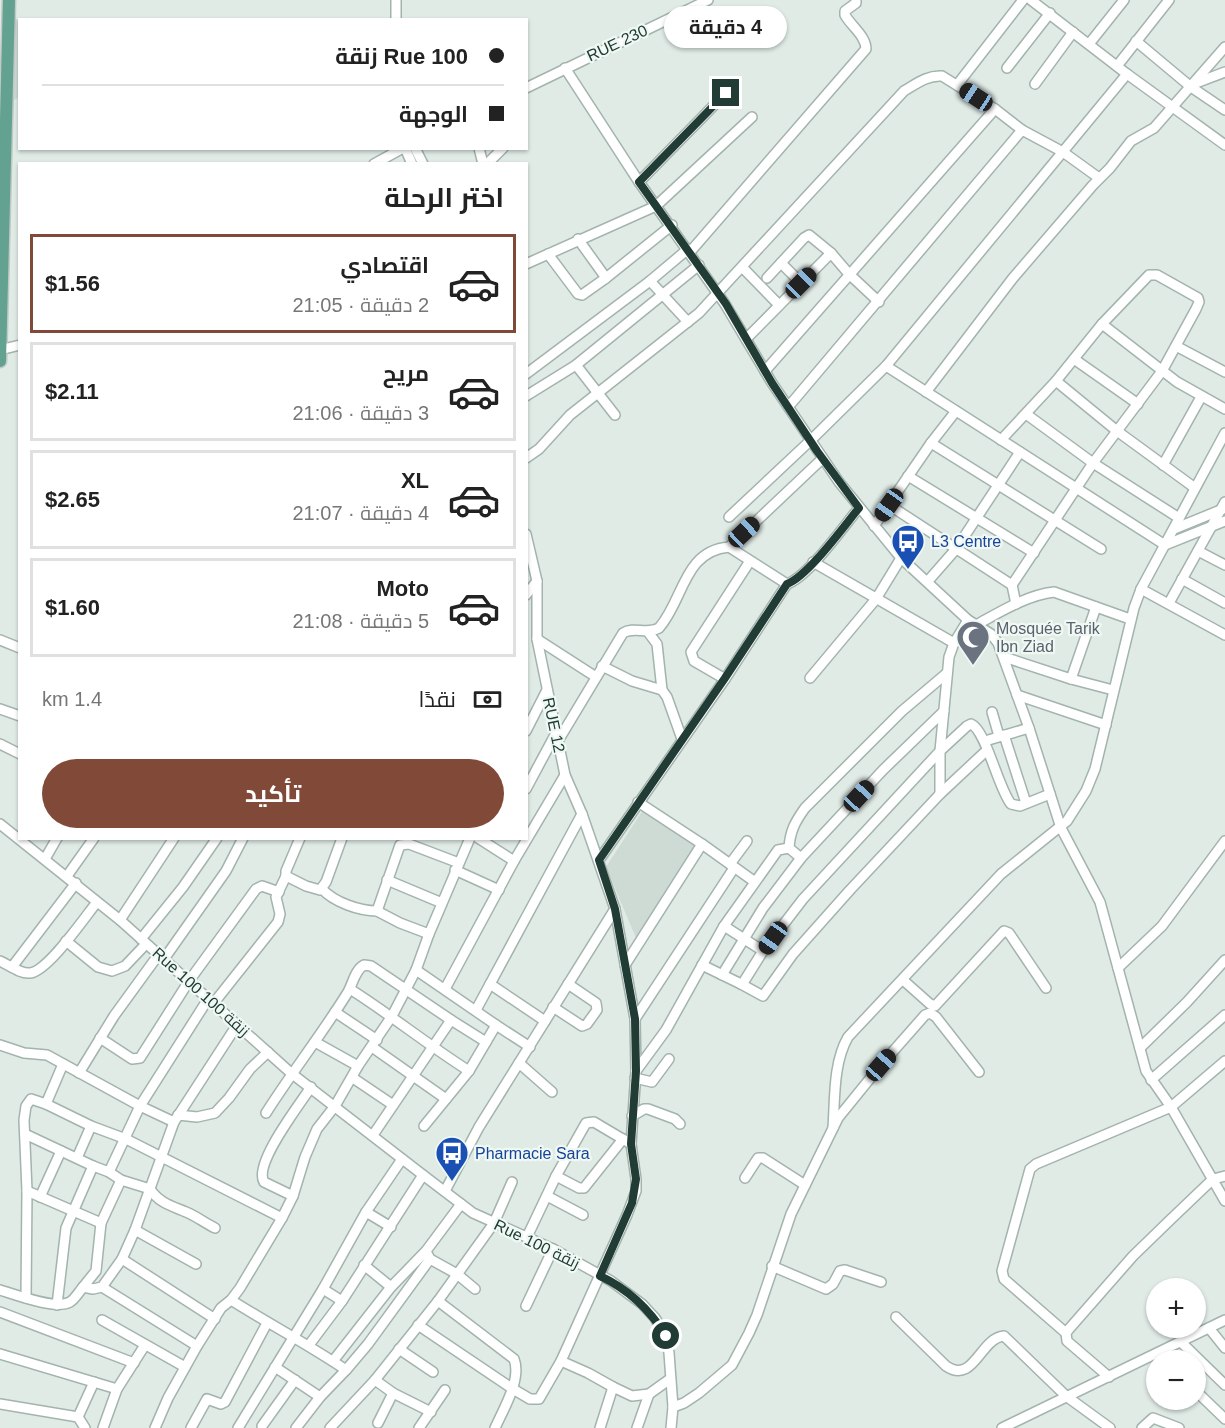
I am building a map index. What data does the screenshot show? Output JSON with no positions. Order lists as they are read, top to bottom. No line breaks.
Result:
{"streets":{"street":["RUE 230","RUE 12","Rue 100 زنقة 100","Rue 100 زنقة"]},"crossings":[["RUE 12","Rue 100 زنقة"],["Rue 100 زنقة 100","Rue 100 زنقة"]],"places":{"bus stop":["L3 Centre","Pharmacie Sara"],"mosque":["Mosquée Tarik Ibn Ziad"]},"page":{"bubble":"4 دقيقة","banner":["Rue 100 زنقة","الوجهة"],"heading":"اختر الرحلة","list":[{"name":"اقتصادي","note":"2 دقيقة · 21:05","value":"$1.56"},{"name":"مريح","note":"3 دقيقة · 21:06","value":"$2.11"},{"name":"XL","note":"4 دقيقة · 21:07","value":"$2.65"},{"name":"Moto","note":"5 دقيقة · 21:08","value":"$1.60"}],"pay":["نقدًا","1.4 km"],"buttons":"تأكيد","map_buttons":["+","−"]}}
